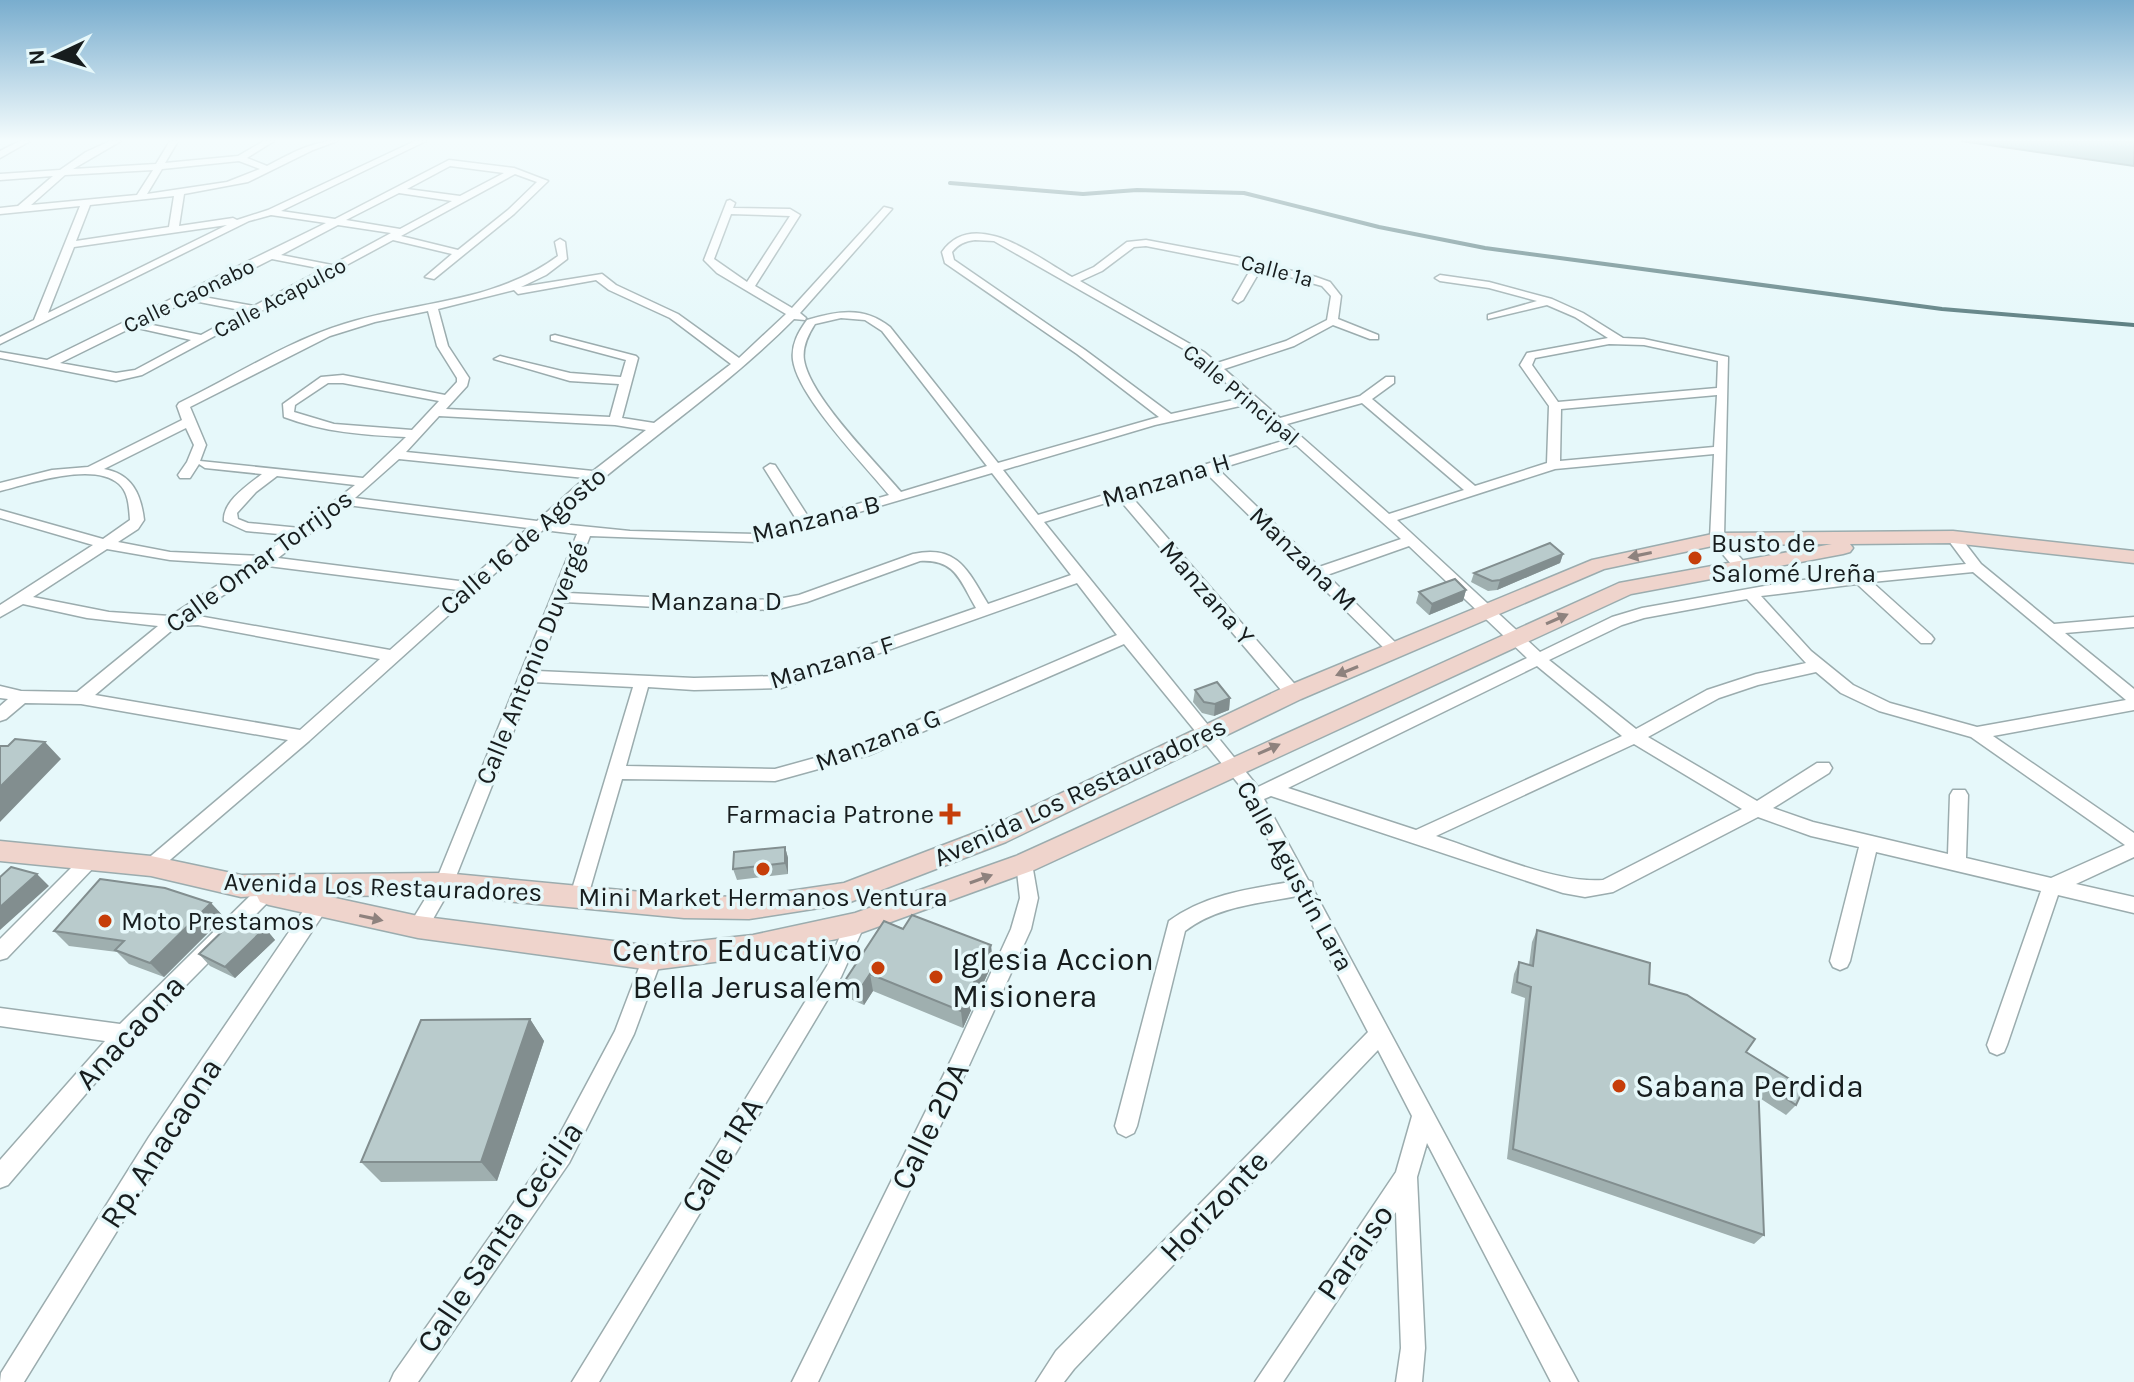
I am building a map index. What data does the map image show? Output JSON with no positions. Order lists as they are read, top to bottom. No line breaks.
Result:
{"streets":{"street":["Calle 1a","Calle Caonabo","Calle Acapulco","Calle Principal","Manzana H","Manzana B","Calle 16 de Agosto","Manzana M","Calle Omar Torrijos","Manzana Y","Manzana D","Manzana F","Calle Antonio Duvergé","Manzana G","Avenida Los Restauradores","Calle Agustín Lara","Anacaona","Calle 2DA","Rp. Anacaona","Calle 1RA","Horizonte","Calle Santa Cecilia","Paraiso"]},"crossings":[["Calle 1a","Calle Principal"],["Calle Caonabo","Calle Acapulco"],["Calle Principal","Manzana H"],["Calle Principal","Manzana B"],["Calle Principal","Avenida Los Restauradores"],["Manzana H","Manzana M"],["Manzana H","Manzana Y"],["Manzana H","Calle Agustín Lara"],["Manzana B","Calle Antonio Duvergé"],["Manzana B","Calle Agustín Lara"],["Calle 16 de Agosto","Calle Antonio Duvergé"],["Calle 16 de Agosto","Avenida Los Restauradores"],["Manzana M","Avenida Los Restauradores"],["Calle Omar Torrijos","Calle Antonio Duvergé"],["Manzana Y","Avenida Los Restauradores"],["Manzana D","Manzana F"],["Manzana D","Calle Antonio Duvergé"],["Manzana F","Calle Antonio Duvergé"],["Manzana F","Calle Agustín Lara"],["Calle Antonio Duvergé","Avenida Los Restauradores"],["Manzana G","Calle Agustín Lara"],["Avenida Los Restauradores","Calle Agustín Lara"],["Calle Agustín Lara","Horizonte"],["Calle Agustín Lara","Paraiso"]],"places":{"other":["Busto de Salomé Ureña","Mini Market Hermanos Ventura","Moto Prestamos","Centro Educativo Bella Jerusalem","Iglesia Accion Misionera","Sabana Perdida"],"health":["Farmacia Patrone"]},"north":"left"}
